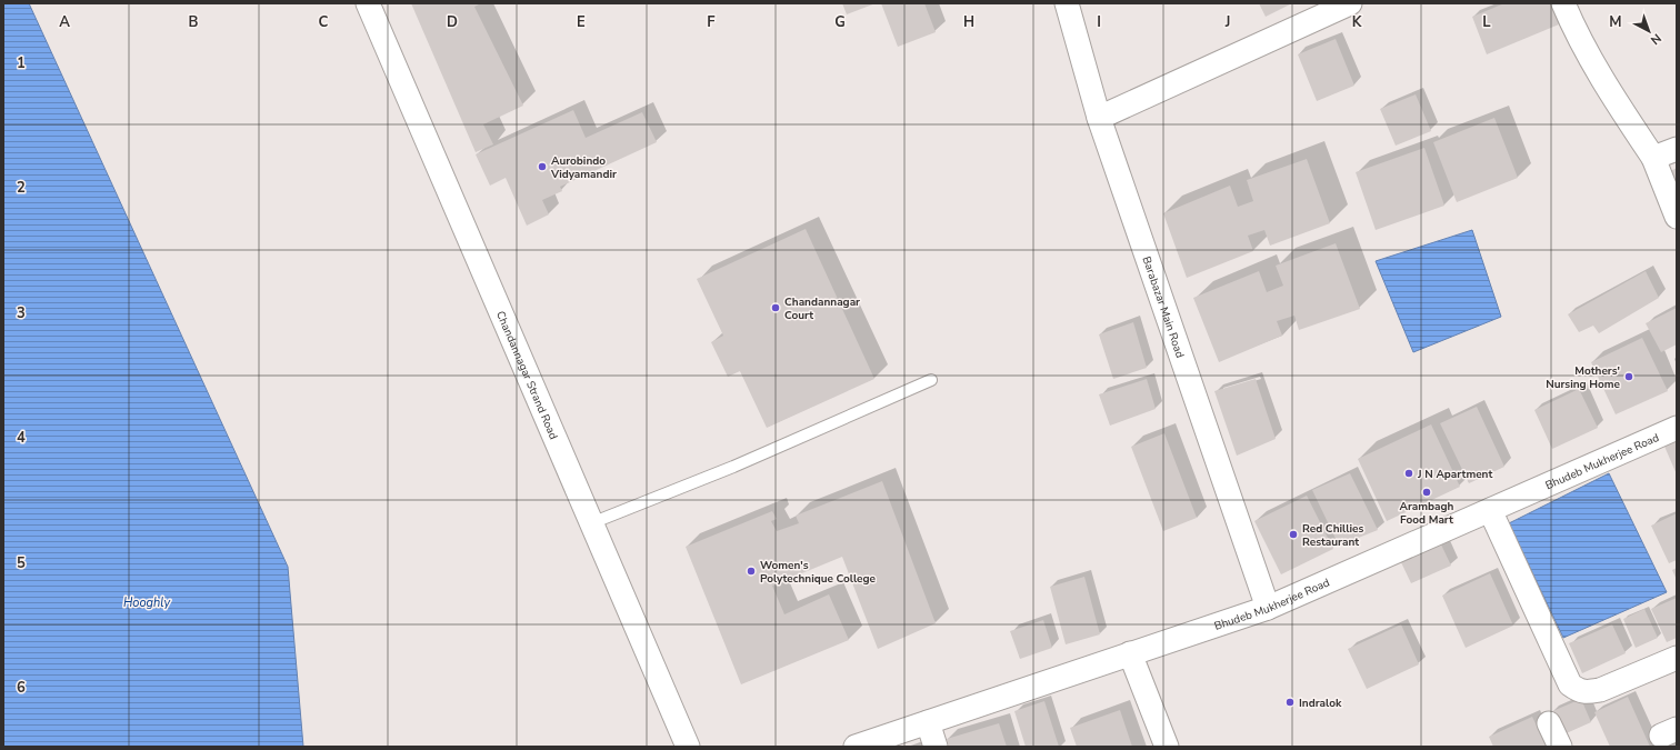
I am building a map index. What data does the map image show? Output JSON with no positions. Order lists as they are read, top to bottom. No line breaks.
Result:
{"streets":{"street":["Barabazar Main Road","Chandannagar Strand Road","Bhudeb Mukherjee Road"]},"crossings":[["Barabazar Main Road","Bhudeb Mukherjee Road"]],"water":["Hooghly"],"places":["Aurobindo Vidyamandir","Chandannagar Court","Mothers' Nursing Home","J N Apartment","Arambagh Food Mart","Red Chillies Restaurant","Women's Polytechnique College","Indralok"],"north":"bottom right","grid":{"columns":["A","B","C","D","E","F","G","H","I","J","K","L","M"],"rows":["1","2","3","4","5","6"]}}
